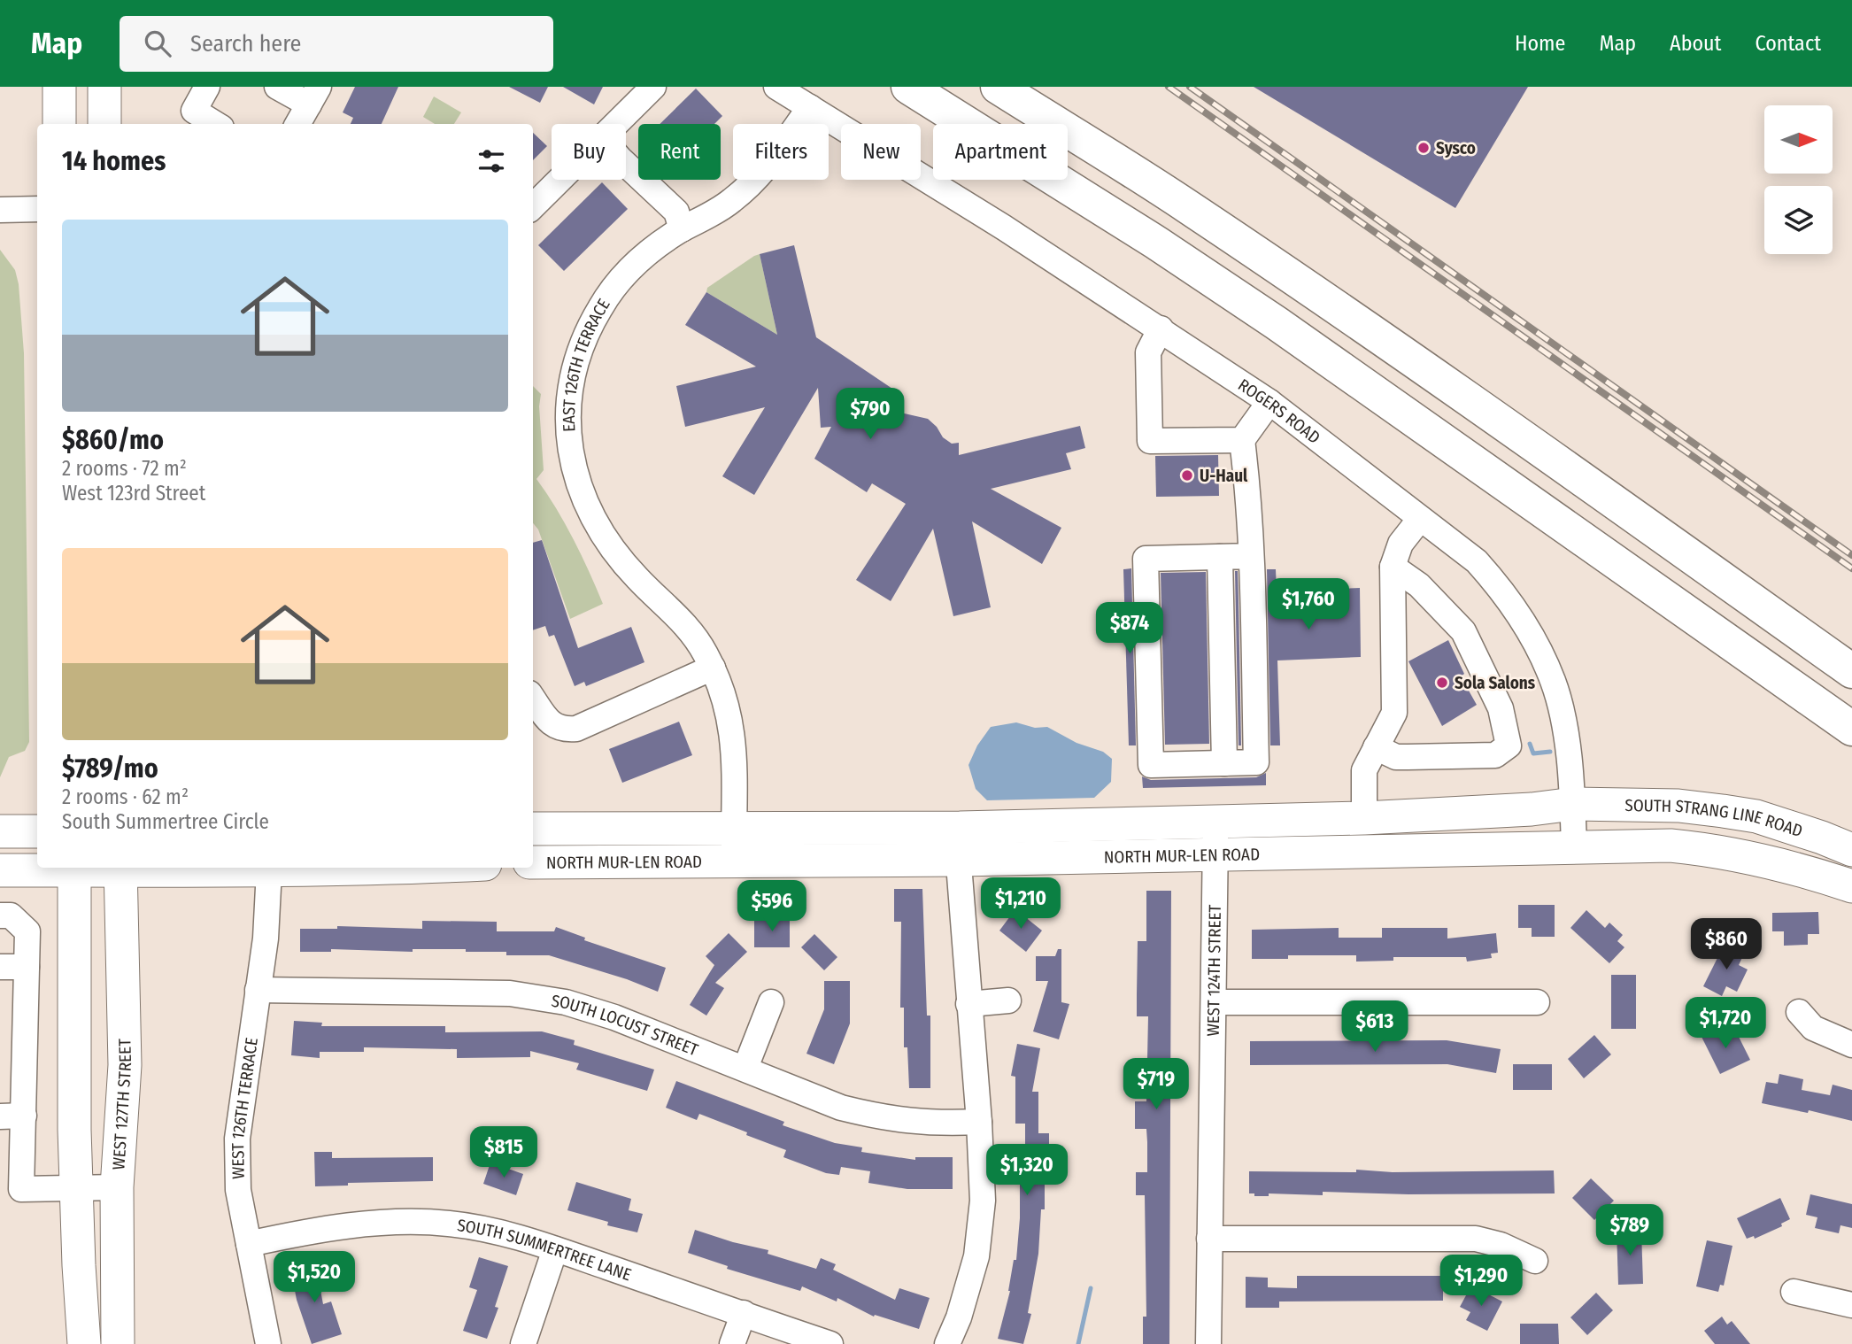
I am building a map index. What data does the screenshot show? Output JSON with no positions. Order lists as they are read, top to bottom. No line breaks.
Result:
{"streets":{"main road":["SOUTH STRANG LINE ROAD","NORTH MUR-LEN ROAD","WEST 127TH STREET"],"street":["EAST 126TH TERRACE","ROGERS ROAD","WEST 124TH STREET","SOUTH LOCUST STREET","WEST 126TH TERRACE","SOUTH SUMMERTREE LANE"]},"crossings":[["EAST 126TH TERRACE","ROGERS ROAD"],["EAST 126TH TERRACE","NORTH MUR-LEN ROAD"],["ROGERS ROAD","SOUTH STRANG LINE ROAD"],["ROGERS ROAD","NORTH MUR-LEN ROAD"],["SOUTH STRANG LINE ROAD","NORTH MUR-LEN ROAD"],["NORTH MUR-LEN ROAD","WEST 124TH STREET"],["SOUTH LOCUST STREET","WEST 126TH TERRACE"],["WEST 126TH TERRACE","SOUTH SUMMERTREE LANE"]],"places":["Sysco","U-Haul","Sola Salons"],"north":"right","page":{"header":"Map","search":"Search here","nav":["Home","Map","About","Contact"],"chip":["Buy","Rent","Filters","New","Apartment"],"heading":"14 homes","list":[{"name":"$860/mo","note":"2 rooms · 72 m² · West 123rd Street"},{"name":"$789/mo","note":"2 rooms · 62 m² · South Summertree Circle"}],"price":["$790","$1,760","$874","$1,210","$596","$860","$1,720","$613","$719","$815","$1,320","$789","$1,520","$1,290"]}}
